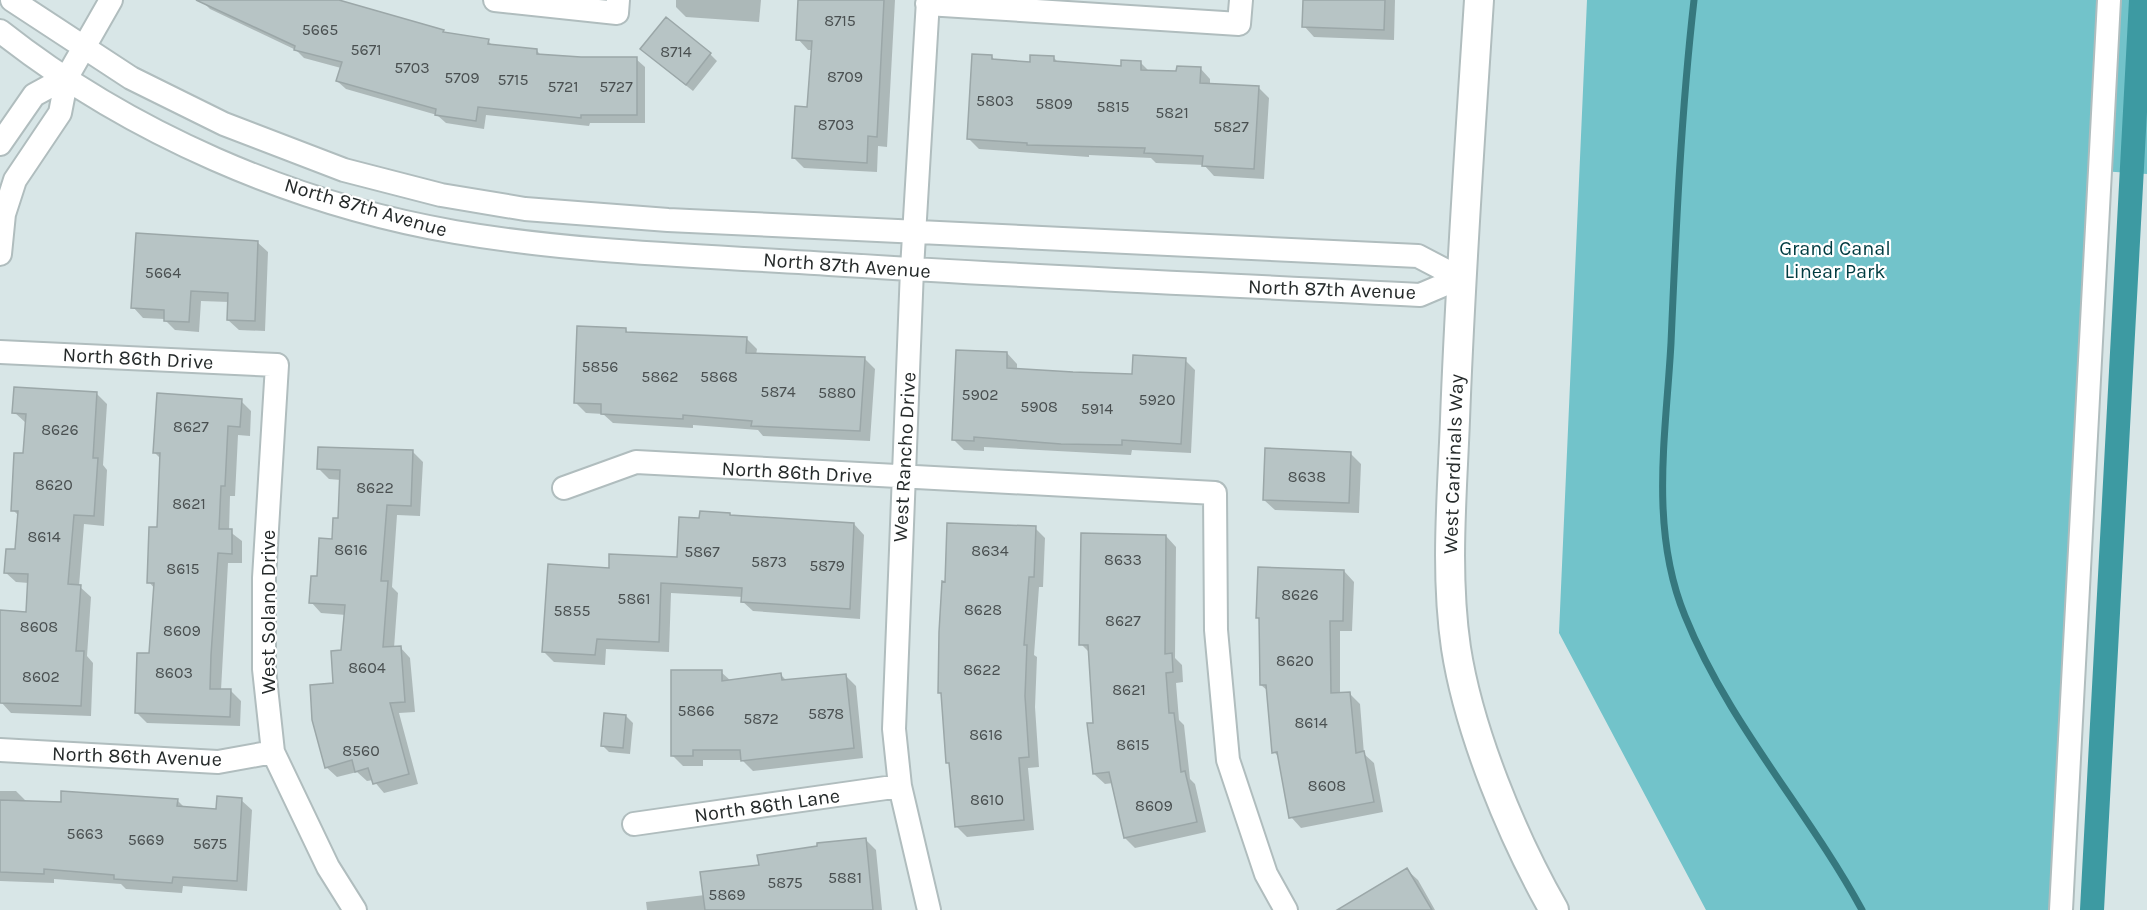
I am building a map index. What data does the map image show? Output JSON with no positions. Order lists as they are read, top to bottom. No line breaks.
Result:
{"streets":{"main road":["West Cardinals Way"],"street":["North 87th Avenue","North 86th Drive","West Rancho Drive","West Solano Drive","North 86th Avenue","North 86th Lane"]},"crossings":[["North 87th Avenue","West Rancho Drive"],["North 87th Avenue","West Cardinals Way"],["North 86th Drive","West Rancho Drive"],["North 86th Drive","West Solano Drive"],["West Rancho Drive","North 86th Lane"],["West Solano Drive","North 86th Avenue"]],"parks":["Grand Canal Linear Park"],"house_numbers":["8715","5665","5671","8714","5703","8709","5709","5715","5721","5727","5803","5809","5815","5821","8703","5827","5664","5856","5862","5868","5874","5880","5902","5920","5908","5914","8627","8626","8638","8620","8622","8621","8614","8616","8634","5867","8633","5873","5879","8615","8626","5861","8628","5855","8627","8608","8609","8620","8604","8622","8603","8602","8621","5866","5878","5872","8614","8616","8615","8560","8608","8610","8609","5663","5669","5675","5881","5875","5869"]}
